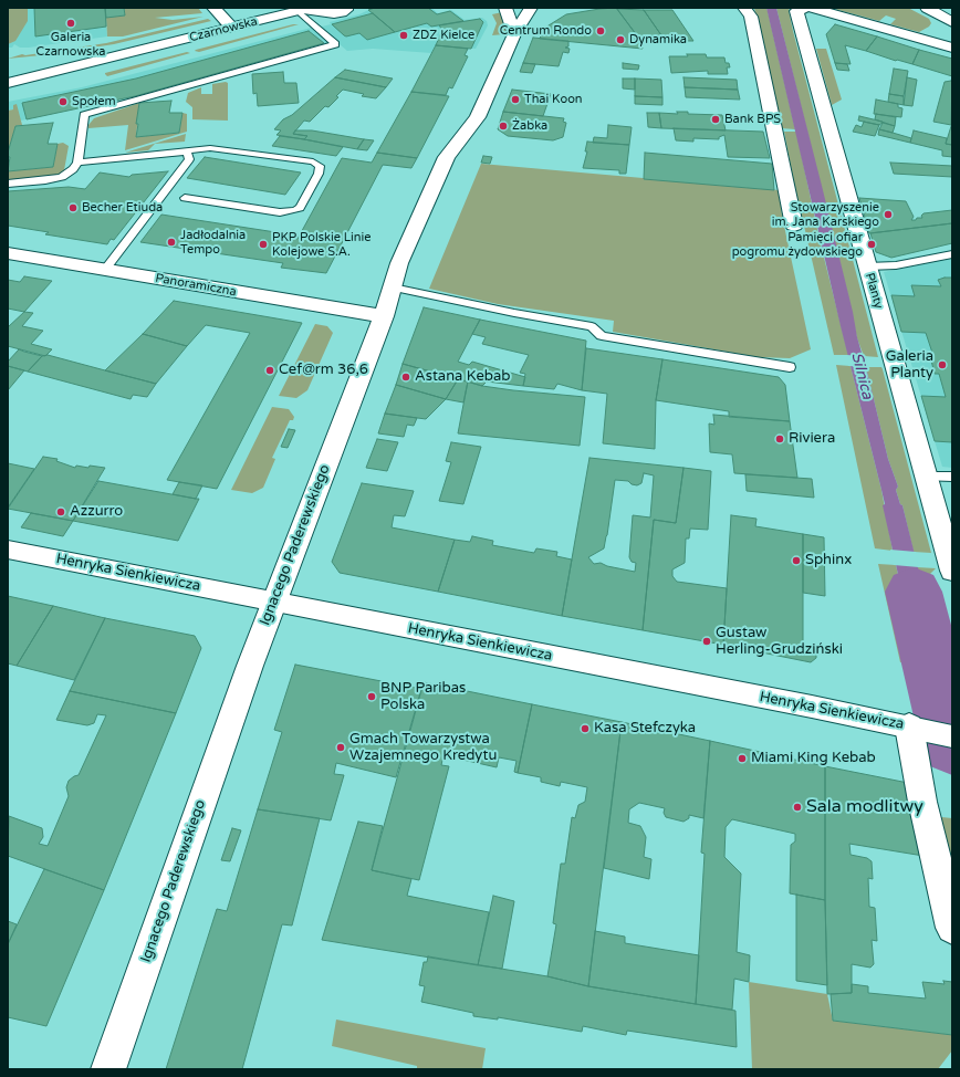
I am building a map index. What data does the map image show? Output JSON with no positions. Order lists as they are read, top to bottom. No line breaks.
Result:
{"streets":{"street":["Czarnowska","Panoramiczna","Planty","Ignacego Paderewskiego","Henryka Sienkiewicza"]},"crossings":[["Panoramiczna","Ignacego Paderewskiego"],["Ignacego Paderewskiego","Henryka Sienkiewicza"]],"water":["Silnica"],"places":["Galeria Czarnowska","Centrum Rondo","ZDZ Kielce","Dynamika","Thai Koon","Społem","Bank BPS","Żabka","Becher Etiuda","Stowarzyszenie im. Jana Karskiego","Jadłodalnia Tempo","PKP Polskie Linie Kolejowe S.A.","Pamięci ofiar pogromu żydowskiego","Galeria Planty","Cef@rm 36,6","Astana Kebab","Riviera","Azzurro","Sphinx","Gustaw Herling-Grudziński","BNP Paribas Polska","Kasa Stefczyka","Gmach Towarzystwa Wzajemnego Kredytu","Miami King Kebab","Sala modlitwy"]}
